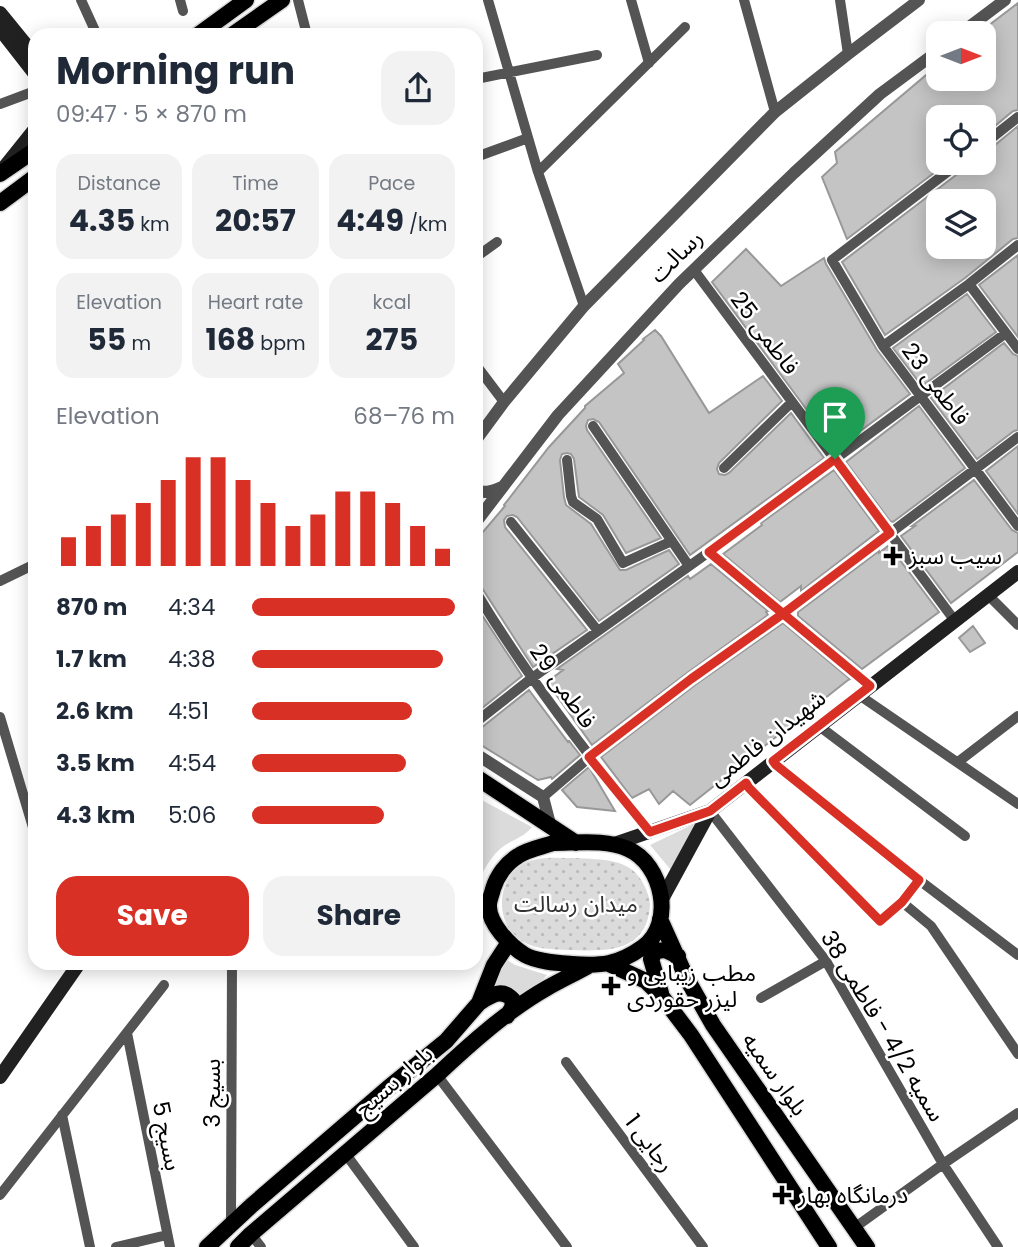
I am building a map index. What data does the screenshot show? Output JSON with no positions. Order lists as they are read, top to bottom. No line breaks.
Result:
{"streets":{"main road":["شهیدان فاطمی","بلوار سمیه","بلوار بسیج"],"street":["رسالت","فاطمی 25","فاطمی 23","فاطمی 29","سمیه 4/2 - فاطمی 38","بسیج 3","بسیج 5","رجایی 1"]},"crossings":[["رسالت","فاطمی 25"],["فاطمی 25","شهیدان فاطمی"],["شهیدان فاطمی","سمیه 4/2 - فاطمی 38"],["بلوار سمیه","بلوار بسیج"],["بلوار بسیج","بسیج 3"]],"parks":["میدان رسالت"],"places":{"health":["سیب سبز","مطب زیبایی و لیزر حقوردی","درمانگاه بهار"]},"north":"right","page":{"heading":["Morning run","09:47 · 5 × 870 m"],"stats":[["Distance","4.35 km"],["Time","20:57"],["Pace","4:49 /km"],["Elevation","55 m"],["Heart rate","168 bpm"],["kcal","275"]],"chart":["Elevation","68–76 m"],"list":[{"name":"870 m","note":"4:34"},{"name":"1.7 km","note":"4:38"},{"name":"2.6 km","note":"4:51"},{"name":"3.5 km","note":"4:54"},{"name":"4.3 km","note":"5:06"}],"buttons":["Save","Share"]}}
